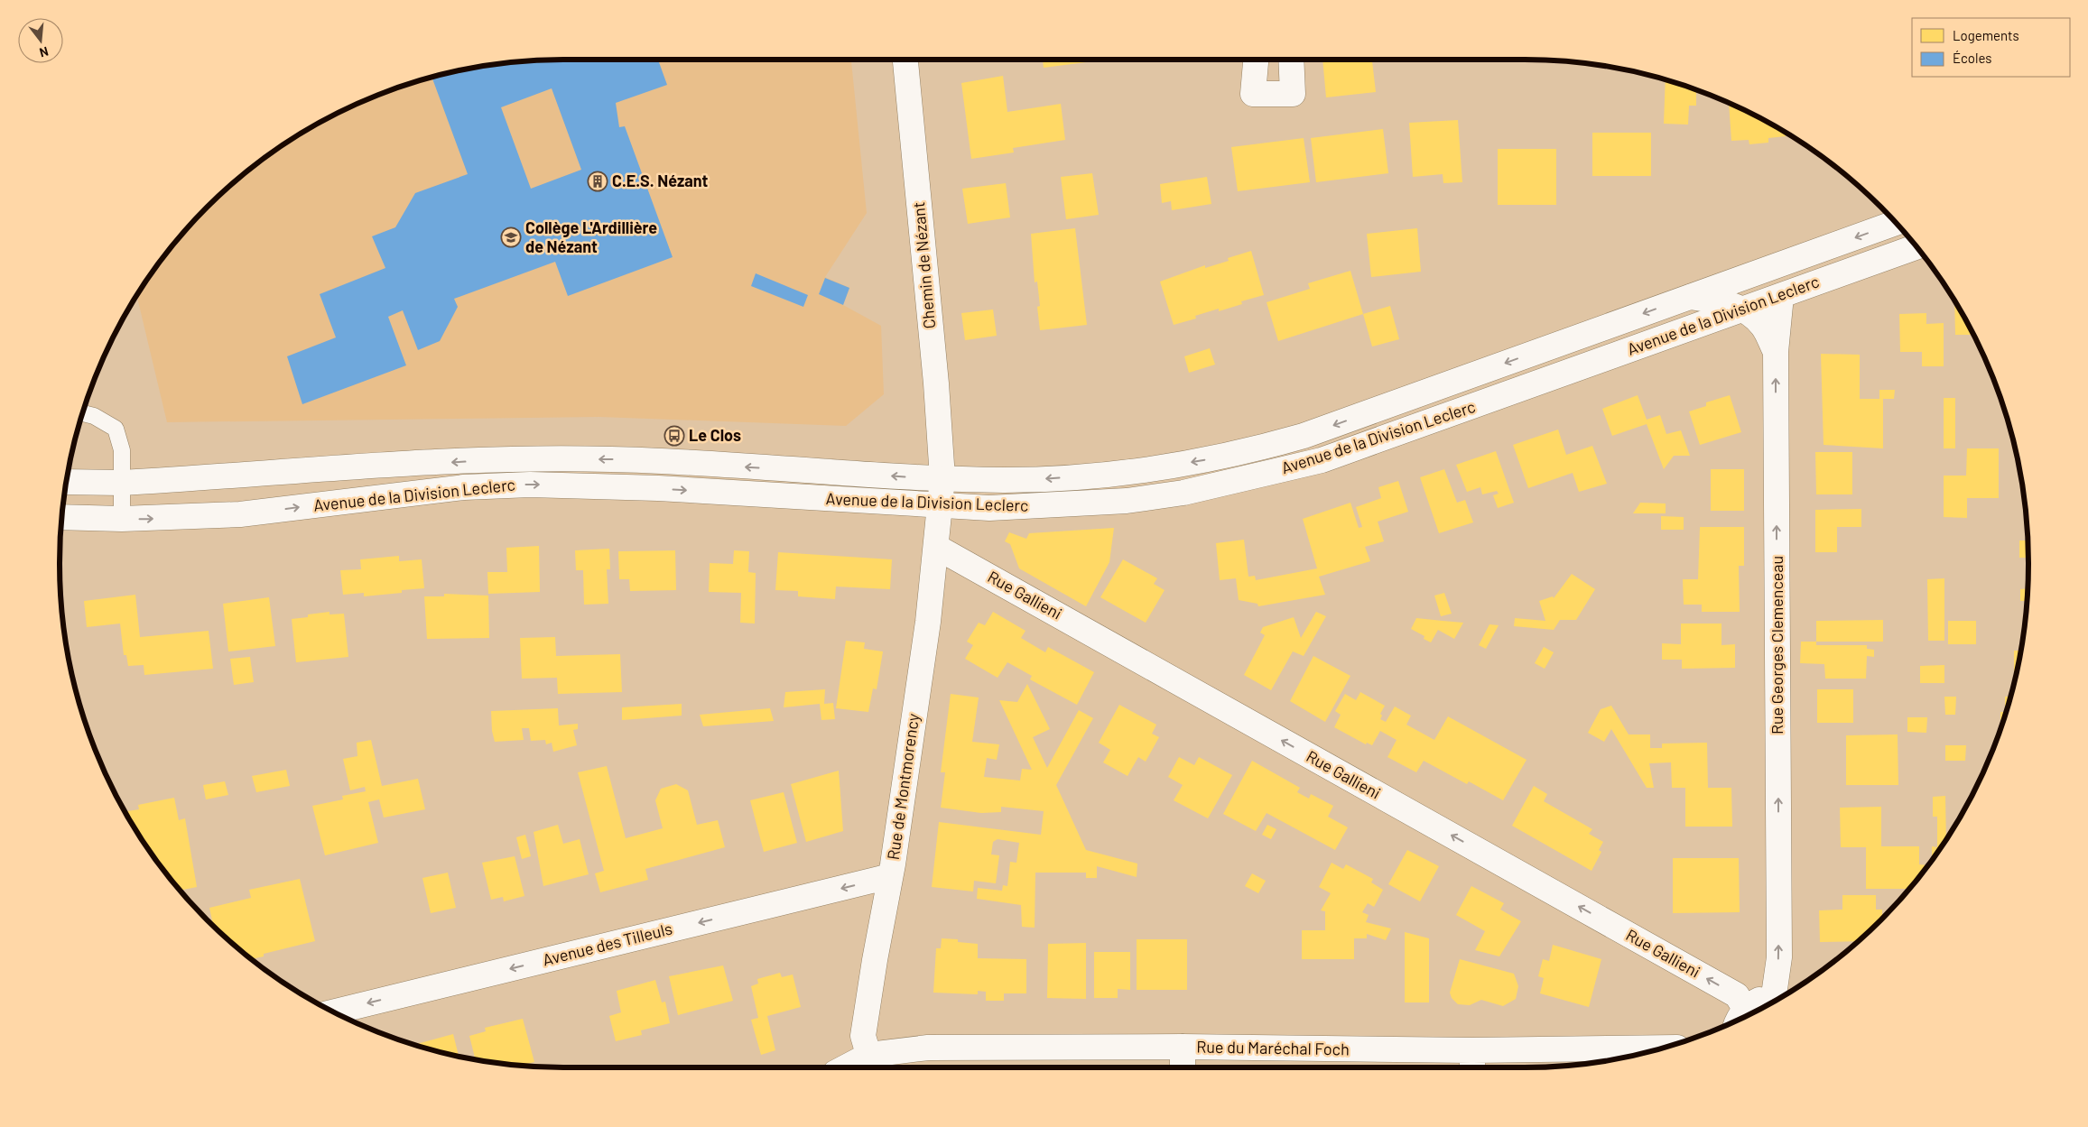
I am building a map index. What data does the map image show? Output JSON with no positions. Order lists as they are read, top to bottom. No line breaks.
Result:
{"streets":{"street":["Chemin de Nézant","Avenue de la Division Leclerc","Rue Gallieni","Rue Georges Clemenceau","Rue de Montmorency","Avenue des Tilleuls","Rue du Maréchal Foch"]},"crossings":[["Chemin de Nézant","Avenue de la Division Leclerc"],["Chemin de Nézant","Rue de Montmorency"],["Avenue de la Division Leclerc","Rue Georges Clemenceau"],["Avenue de la Division Leclerc","Rue de Montmorency"],["Rue Gallieni","Rue de Montmorency"],["Rue de Montmorency","Avenue des Tilleuls"],["Rue de Montmorency","Rue du Maréchal Foch"]],"one_way":["Rue Gallieni","Rue Georges Clemenceau","Avenue des Tilleuls"],"places":{"building":["C.E.S. Nézant"],"school or university":["Collège L'Ardillière de Nézant"],"bus stop":["Le Clos"]},"legend":["Logements","Écoles"],"north":"bottom"}
